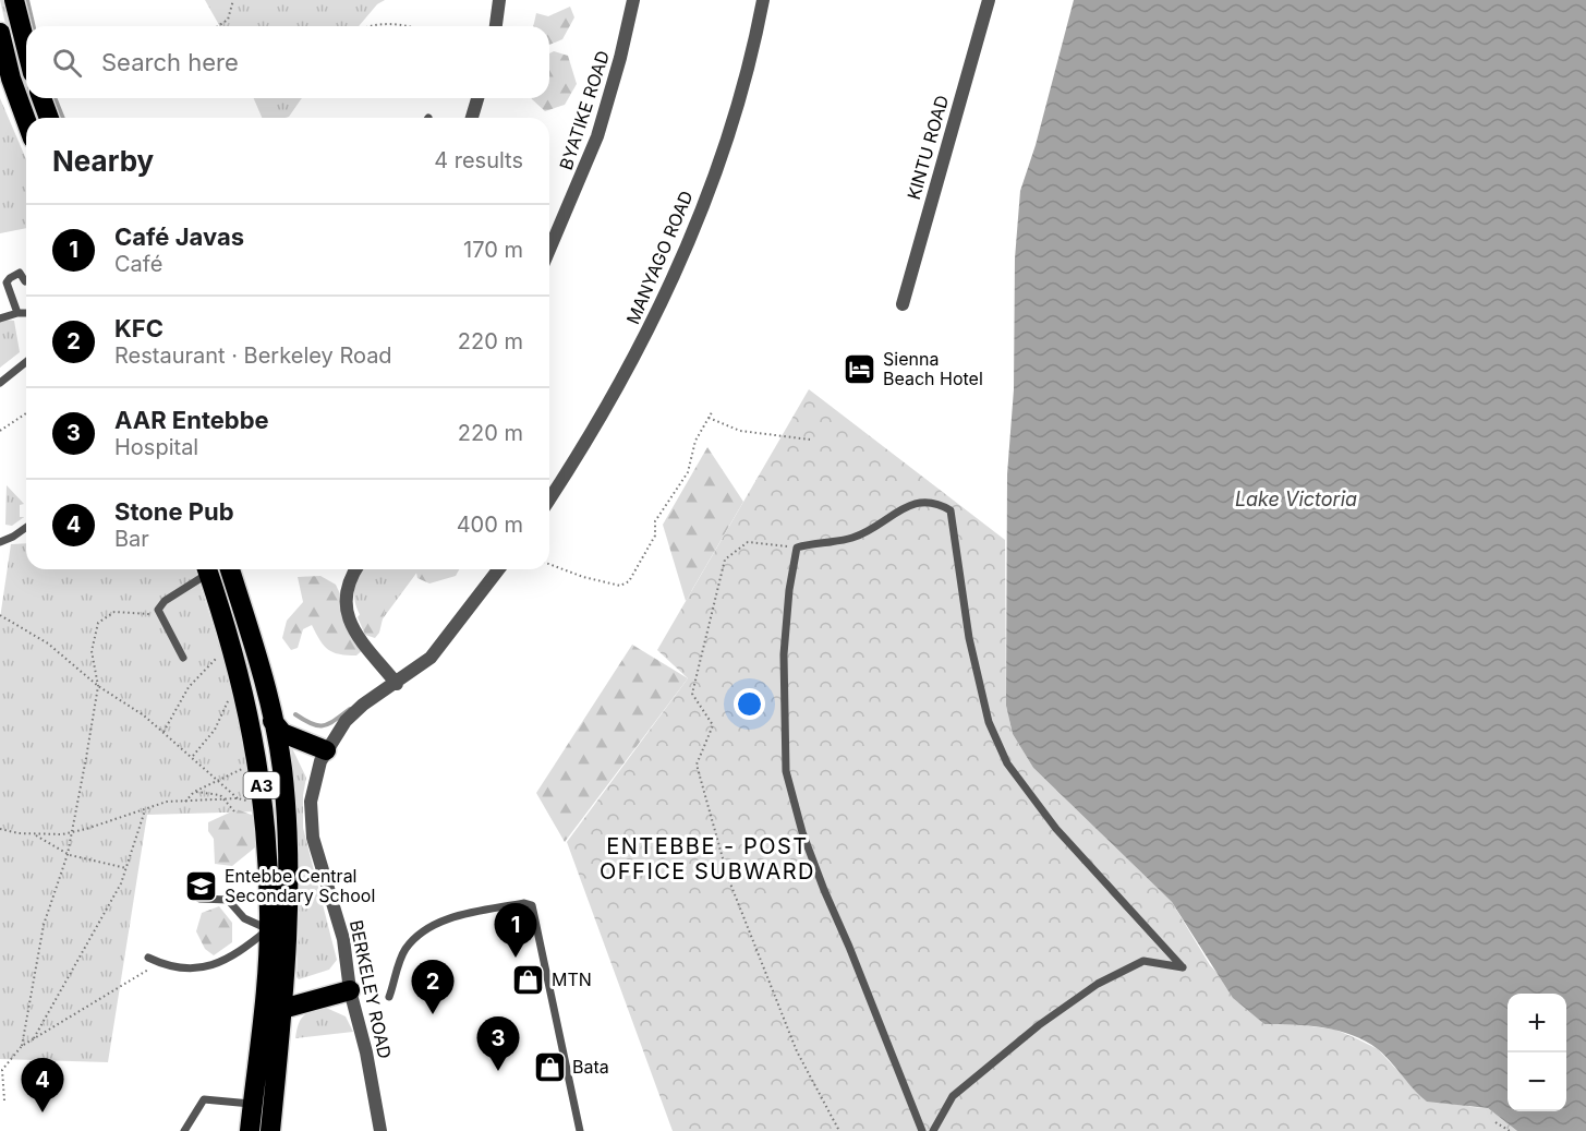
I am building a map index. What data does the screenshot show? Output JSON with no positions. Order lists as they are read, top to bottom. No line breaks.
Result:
{"streets":{"highway":["A3"],"street":["BYATIKE ROAD","KINTU ROAD","MANYAGO ROAD","BERKELEY ROAD"]},"districts":["ENTEBBE - POST OFFICE SUBWARD"],"water":["Lake Victoria"],"places":{"hotel":["Sienna Beach Hotel"],"school or university":["Entebbe Central Secondary School"],"shop":["MTN","Bata"]},"page":{"search":"Search here","heading":["Nearby","4 results"],"list":[{"mark":"1","name":"Café Javas","note":"Café","value":"170 m"},{"mark":"2","name":"KFC","note":"Restaurant · Berkeley Road","value":"220 m"},{"mark":"3","name":"AAR Entebbe","note":"Hospital","value":"220 m"},{"mark":"4","name":"Stone Pub","note":"Bar","value":"400 m"}],"pins":["1","2","3","4"],"map_buttons":["+","−"]}}
